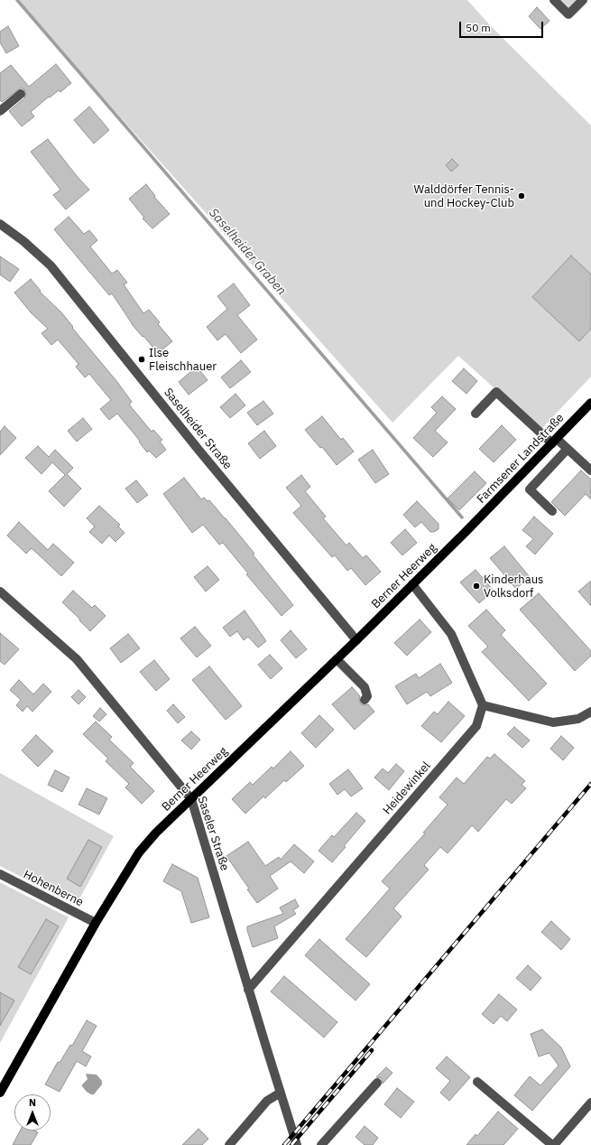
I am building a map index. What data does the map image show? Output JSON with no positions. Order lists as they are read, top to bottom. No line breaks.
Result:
{"streets":{"main road":["Farmsener Landstraße","Berner Heerweg"],"street":["Saselheider Straße","Heidewinkel","Saseler Straße","Hohenberne"]},"crossings":[["Saselheider Straße","Berner Heerweg"],["Farmsener Landstraße","Berner Heerweg"],["Berner Heerweg","Saseler Straße"],["Berner Heerweg","Hohenberne"],["Heidewinkel","Saseler Straße"]],"water":["Saselheider Graben"],"places":["Walddörfer Tennis- und Hockey-Club","Ilse Fleischhauer","Kinderhaus Volksdorf"],"scale_bar":"50 m","north":"top"}
